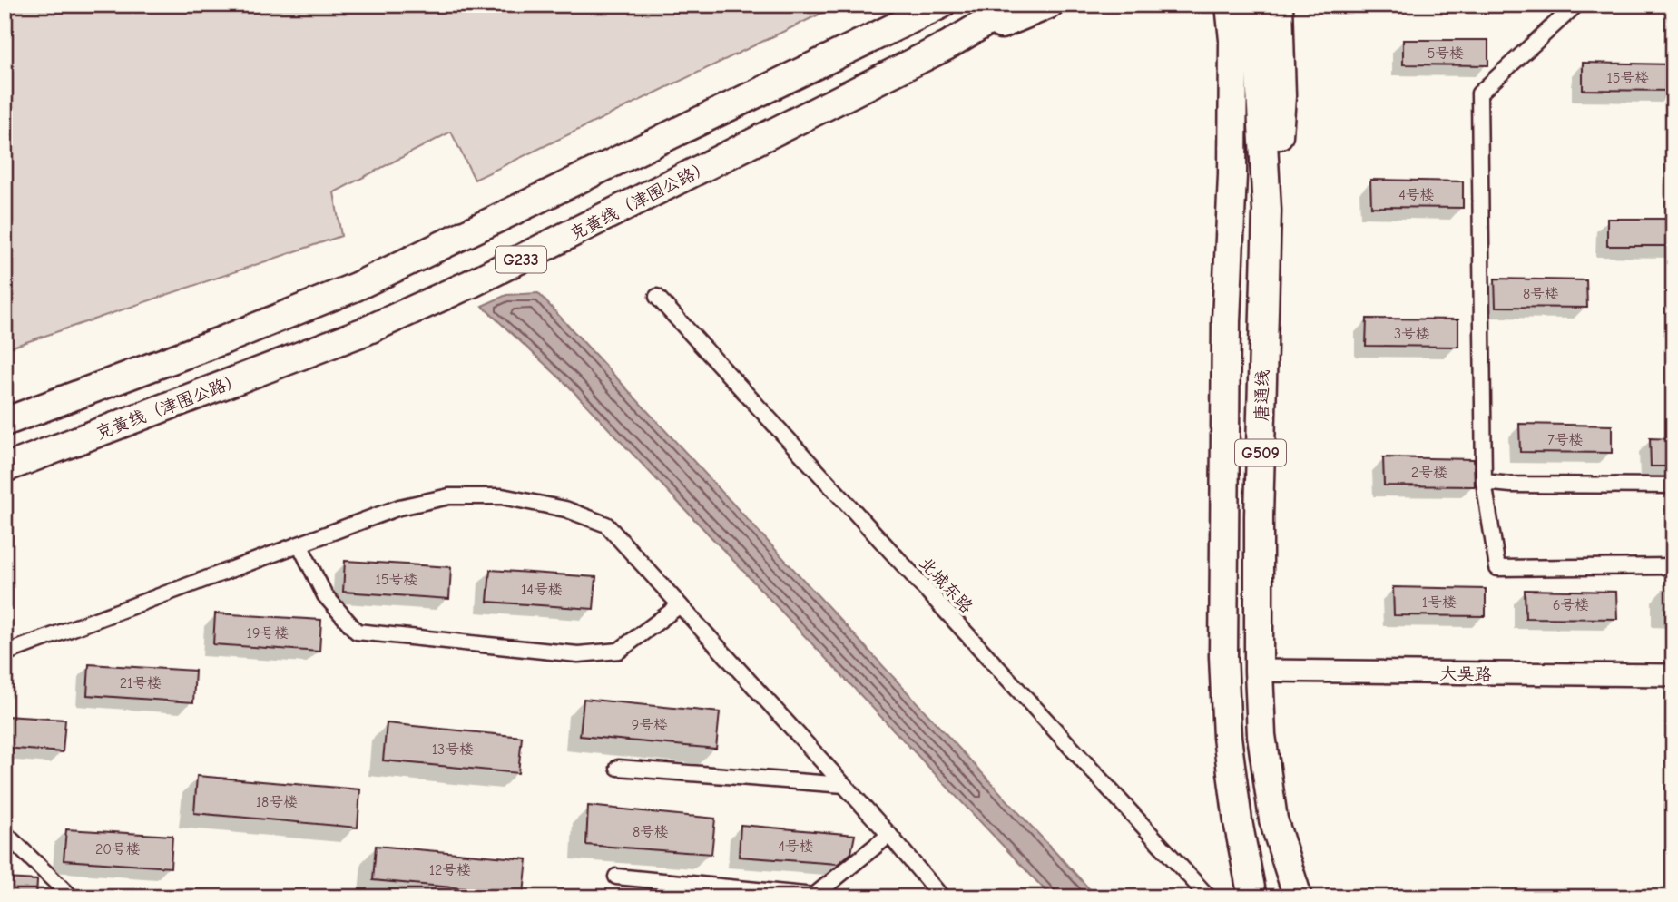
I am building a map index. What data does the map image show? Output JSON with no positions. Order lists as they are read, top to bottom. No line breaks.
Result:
{"streets":{"highway":["克黄线（津围公路）","G233","唐通线","G509"],"street":["北城东路","大吴路"]},"crossings":[["唐通线","大吴路"]],"house_numbers":["5号楼","15号楼","4号楼","8号楼","3号楼","7号楼","2号楼","15号楼","14号楼","1号楼","6号楼","19号楼","21号楼","9号楼","13号楼","18号楼","8号楼","4号楼","20号楼","12号楼"]}
